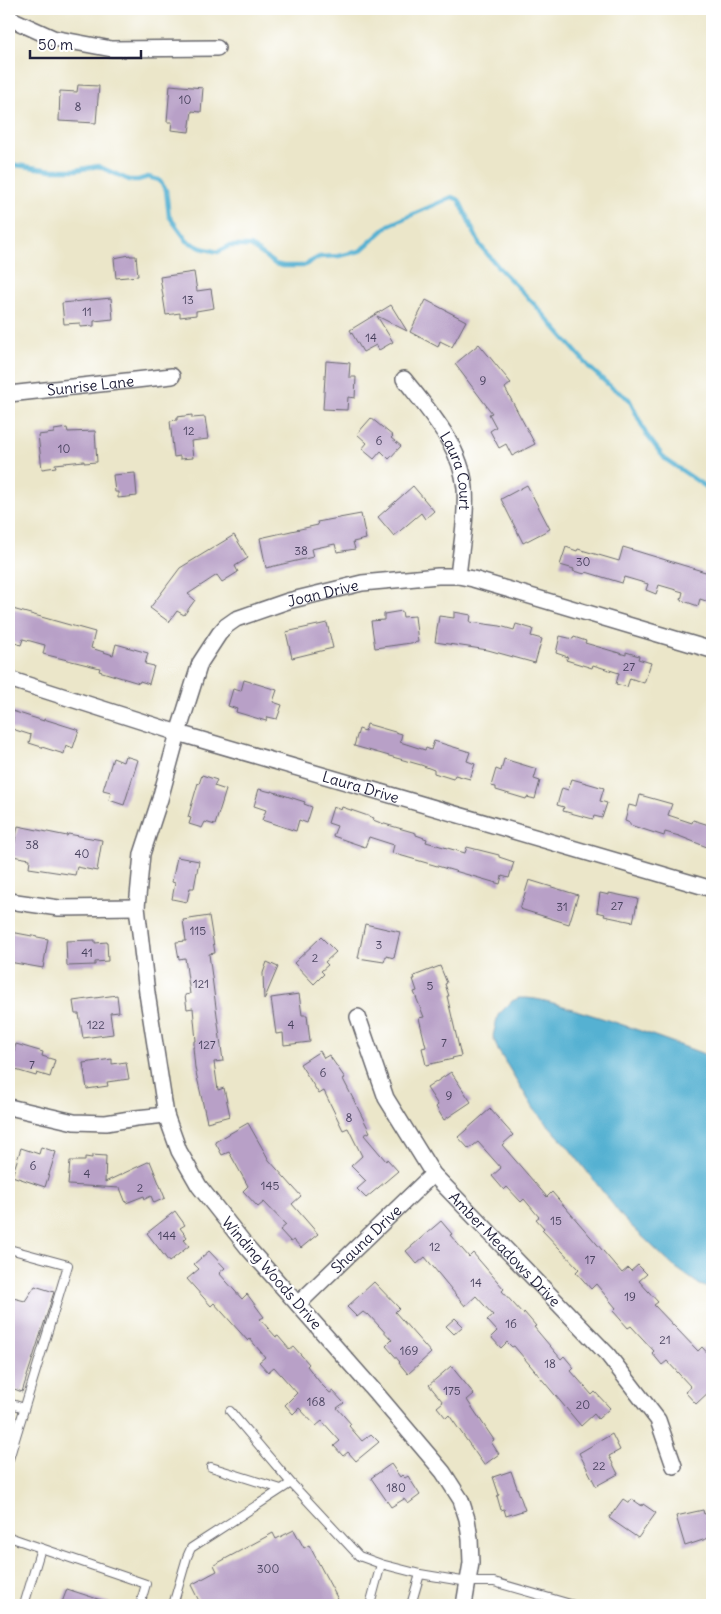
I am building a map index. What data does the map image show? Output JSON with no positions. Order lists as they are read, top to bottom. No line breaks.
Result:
{"streets":{"street":["Sunrise Lane","Laura Court","Joan Drive","Laura Drive","Shauna Drive","Amber Meadows Drive","Winding Woods Drive"]},"crossings":[["Laura Court","Joan Drive"],["Joan Drive","Laura Drive"],["Joan Drive","Winding Woods Drive"],["Shauna Drive","Amber Meadows Drive"],["Shauna Drive","Winding Woods Drive"]],"house_numbers":["10","8","13","11","14","9","12","6","10","38","30","27","38","40","27","31","115","3","41","2","121","5","122","4","7","127","7","6","9","8","6","4","145","2","15","144","12","17","14","19","16","21","169","18","175","168","20","22","180","300"],"scale_bar":"50 m"}
